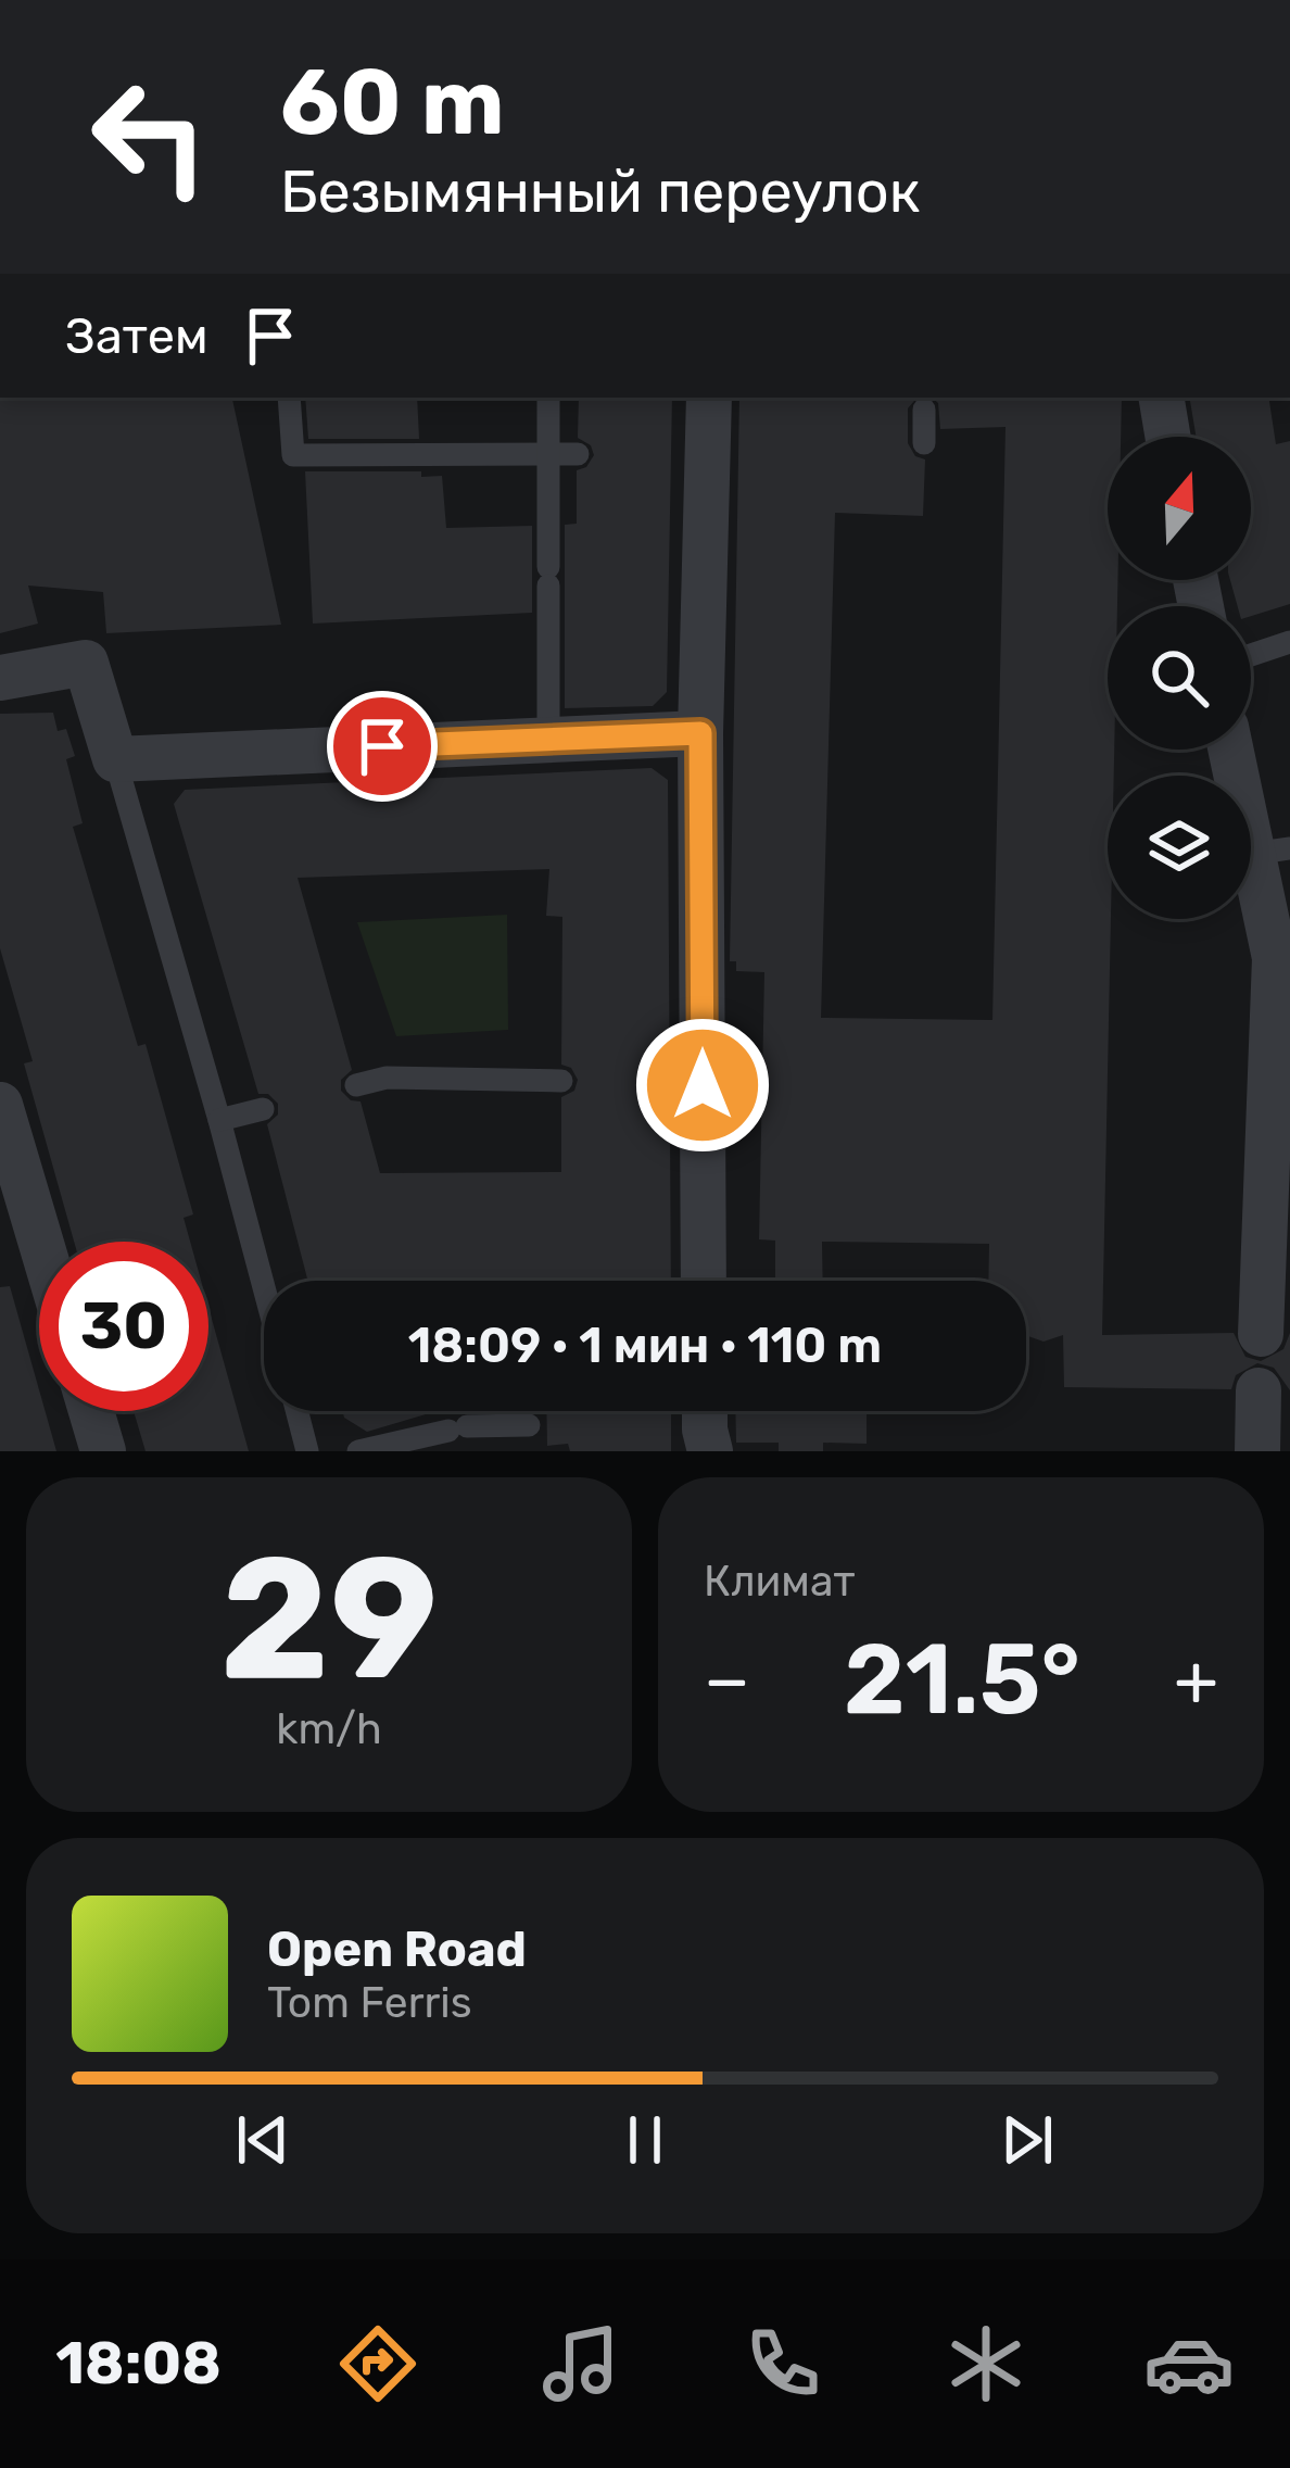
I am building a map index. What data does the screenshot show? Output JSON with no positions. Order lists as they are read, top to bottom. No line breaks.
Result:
{"north":"top","page":{"turn":["60 m","Безымянный переулок"],"then":"Затем","limit":"30","trip":"18:09 · 1 мин · 110 m","tile":[["29","km/h"],"Климат"],"heat":["−","21.5°","+"],"song":["Open Road","Tom Ferris"],"tabs":"18:08"}}
